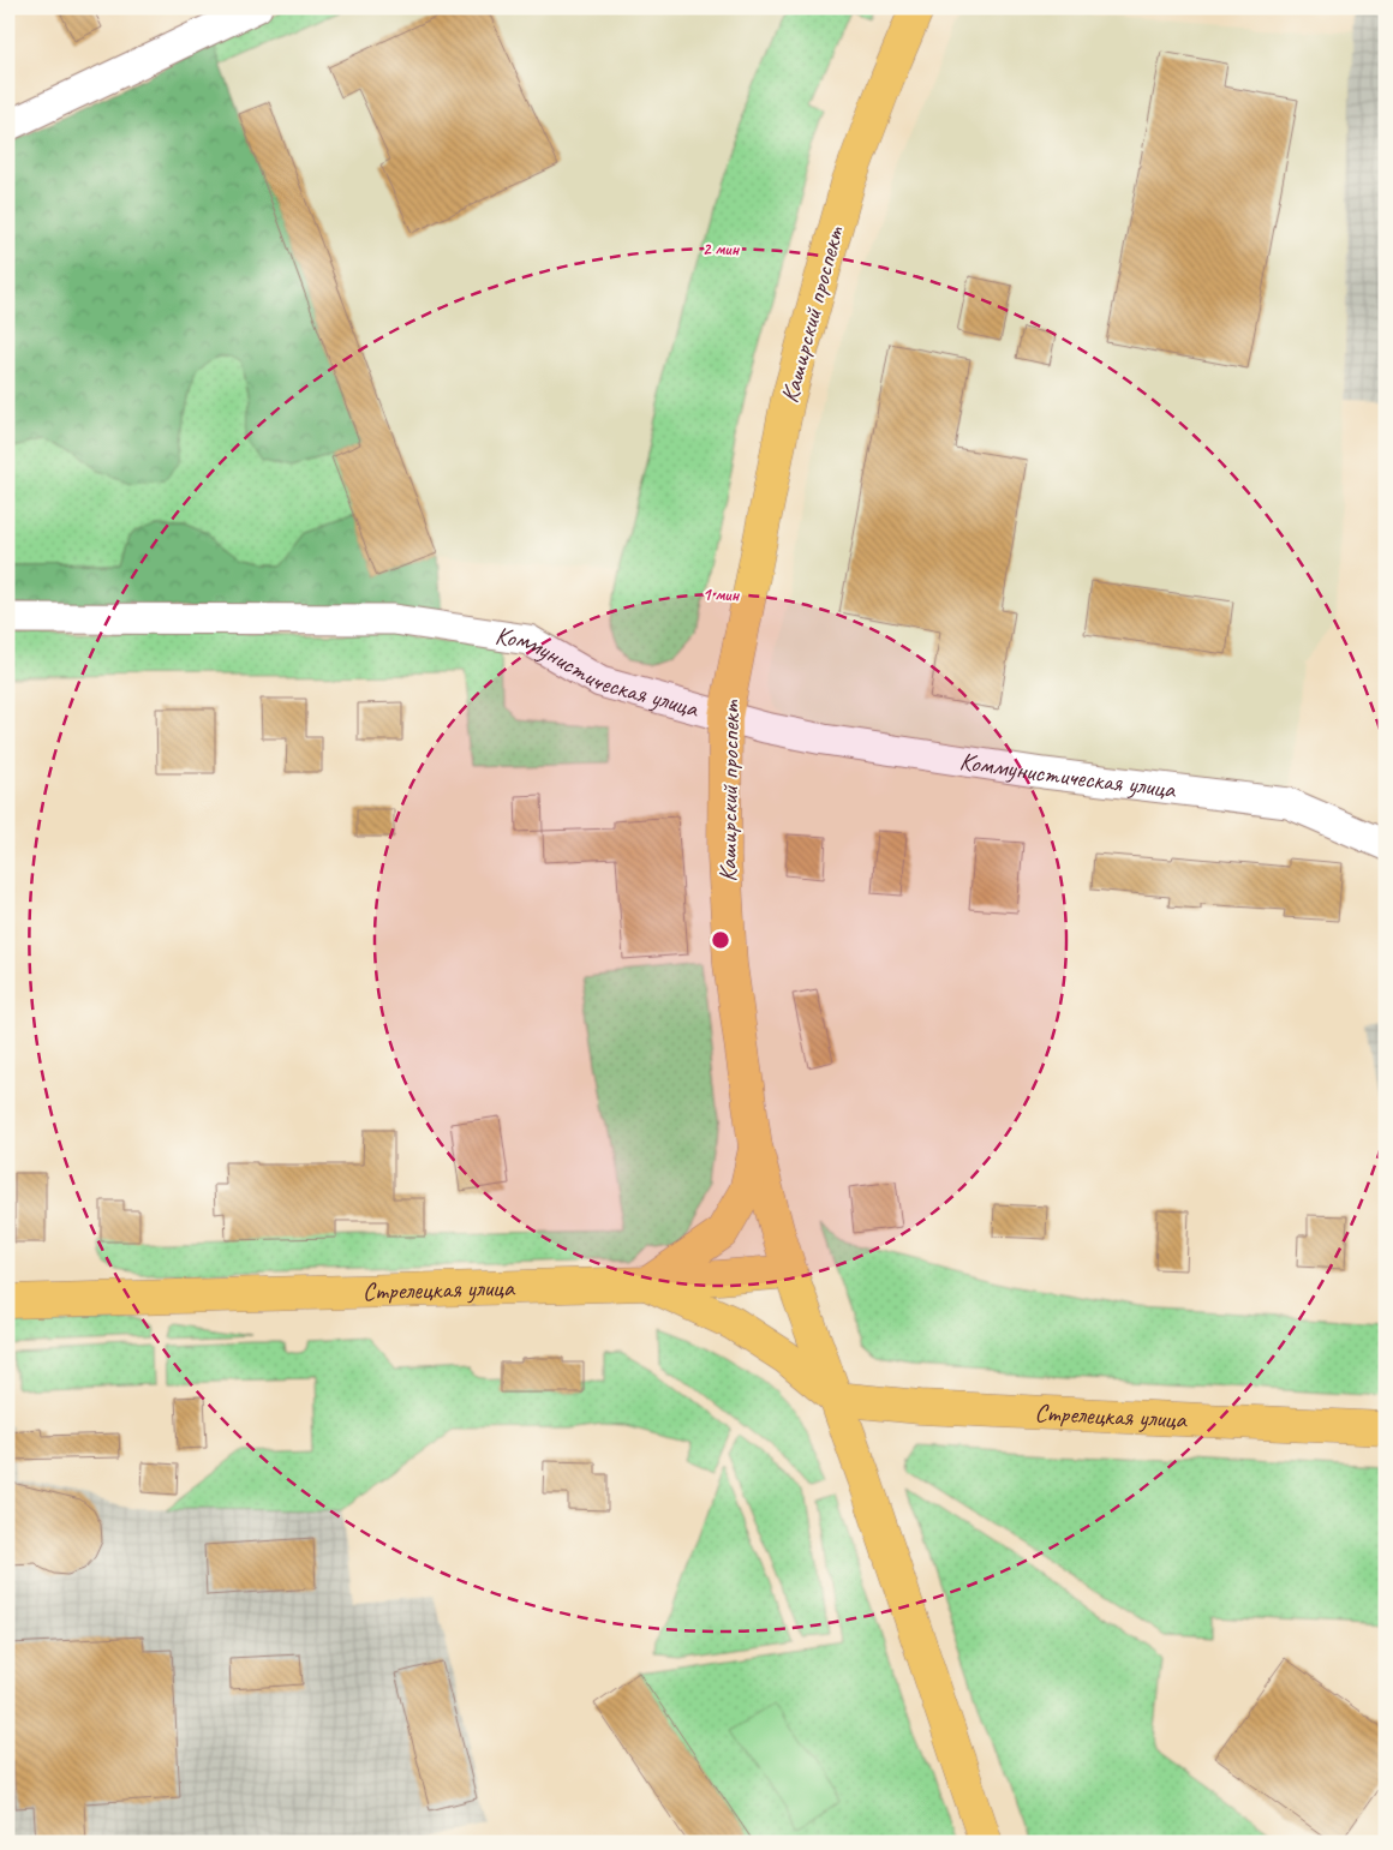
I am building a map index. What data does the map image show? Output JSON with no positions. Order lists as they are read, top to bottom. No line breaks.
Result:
{"streets":{"main road":["Каширский проспект","Стрелецкая улица"],"street":["Коммунистическая улица"]},"crossings":[["Каширский проспект","Коммунистическая улица"],["Каширский проспект","Стрелецкая улица"]],"rings":["2 мин","1 мин"]}
